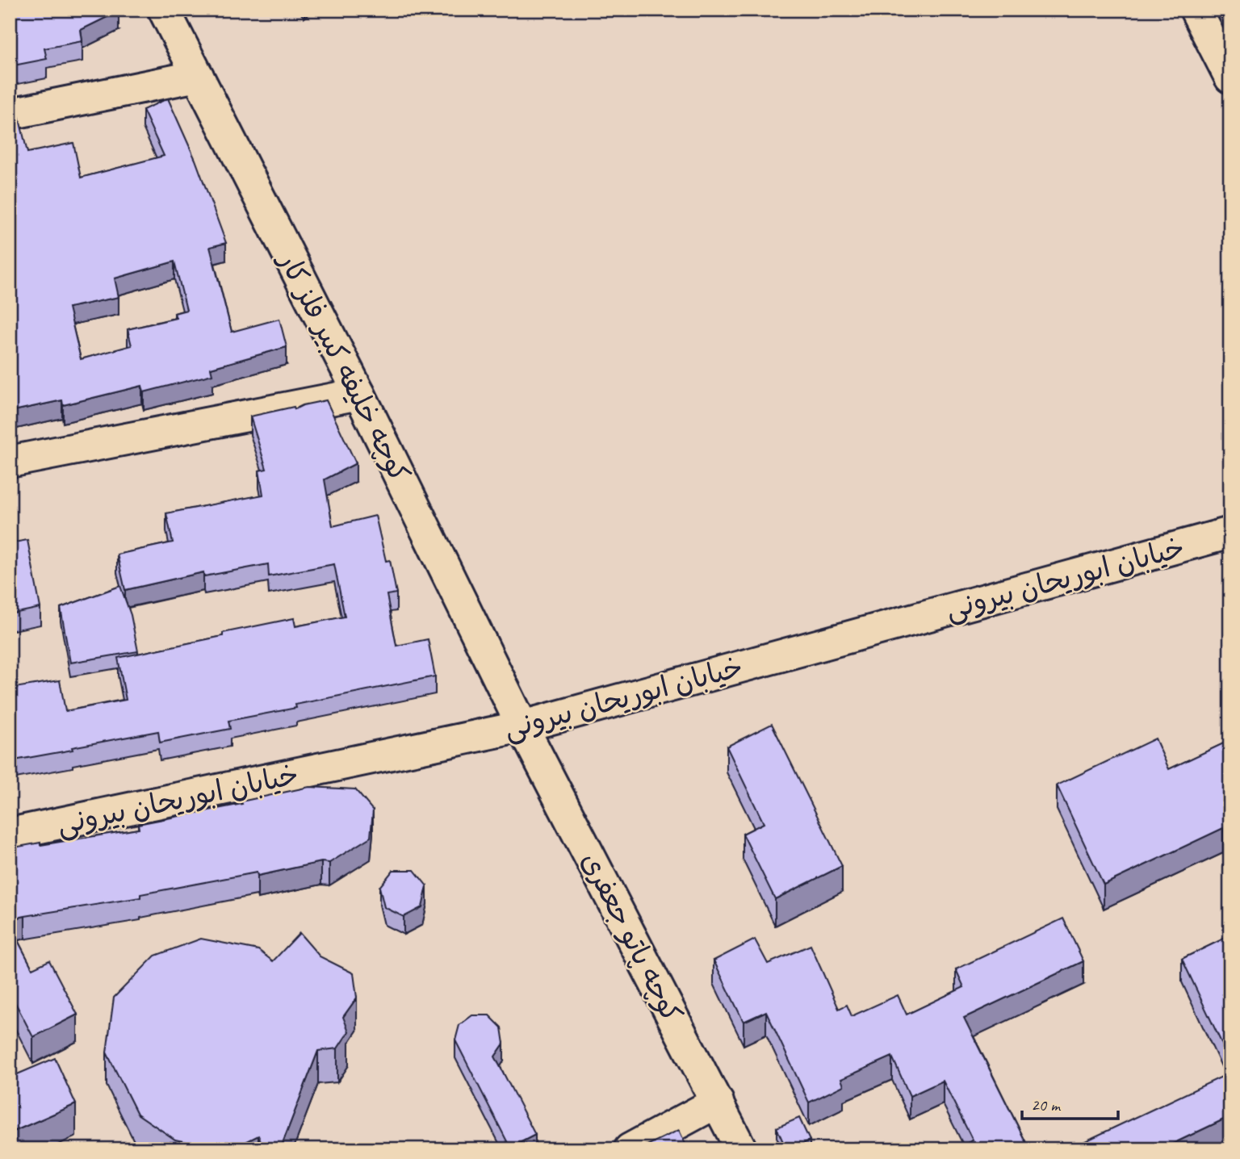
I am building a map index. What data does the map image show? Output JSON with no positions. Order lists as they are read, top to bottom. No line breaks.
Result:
{"streets":{"street":["کوچه خلیفه کبیر فلز کار","خیابان ابوریحان بیرونی","کوچه پاتو جعفری"]},"crossings":[["کوچه خلیفه کبیر فلز کار","خیابان ابوریحان بیرونی"],["کوچه خلیفه کبیر فلز کار","کوچه پاتو جعفری"],["خیابان ابوریحان بیرونی","کوچه پاتو جعفری"]],"scale_bar":"20 m"}
